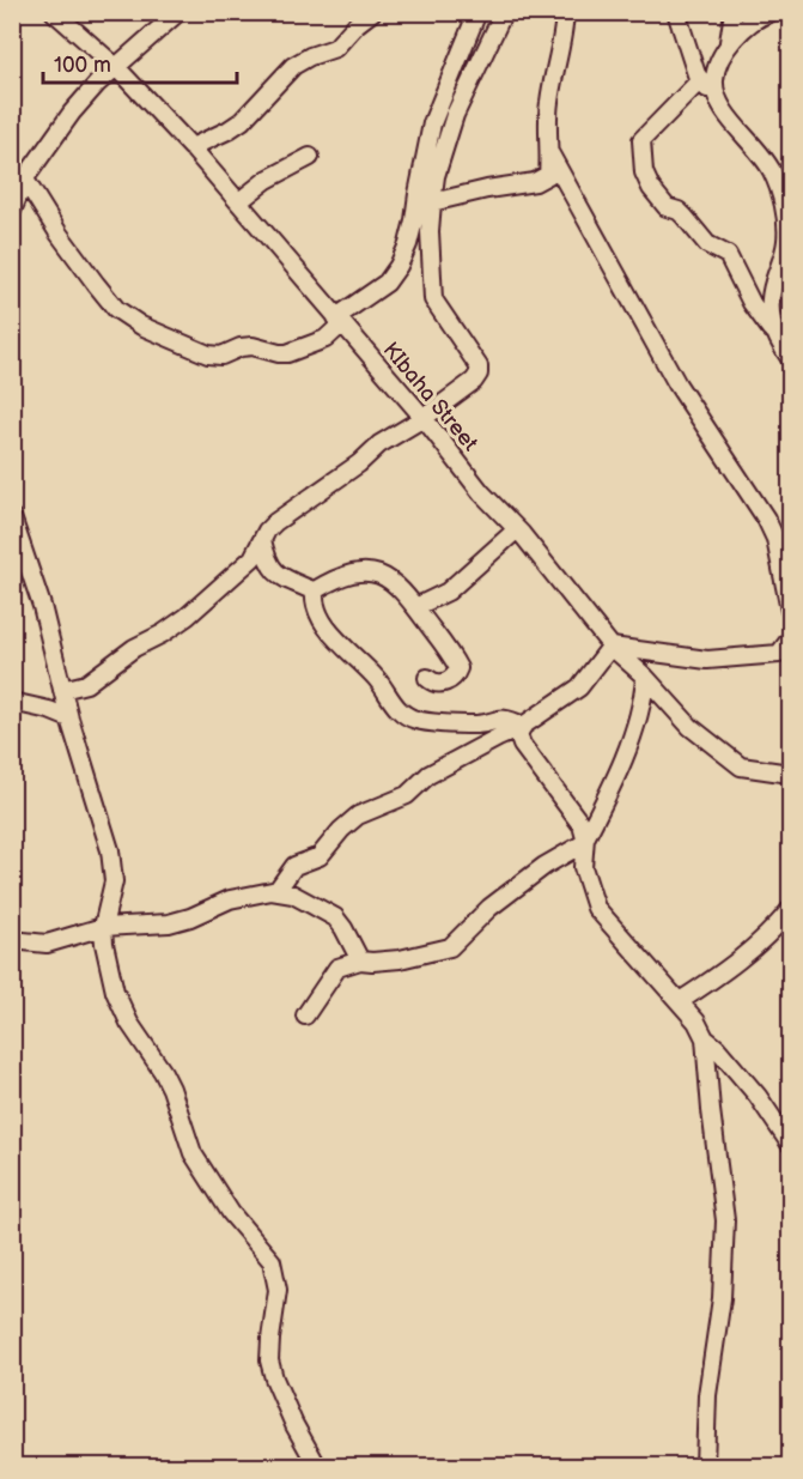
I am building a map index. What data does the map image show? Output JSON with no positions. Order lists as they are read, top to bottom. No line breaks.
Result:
{"streets":{"street":["KIbaha Street"]},"scale_bar":"100 m"}
